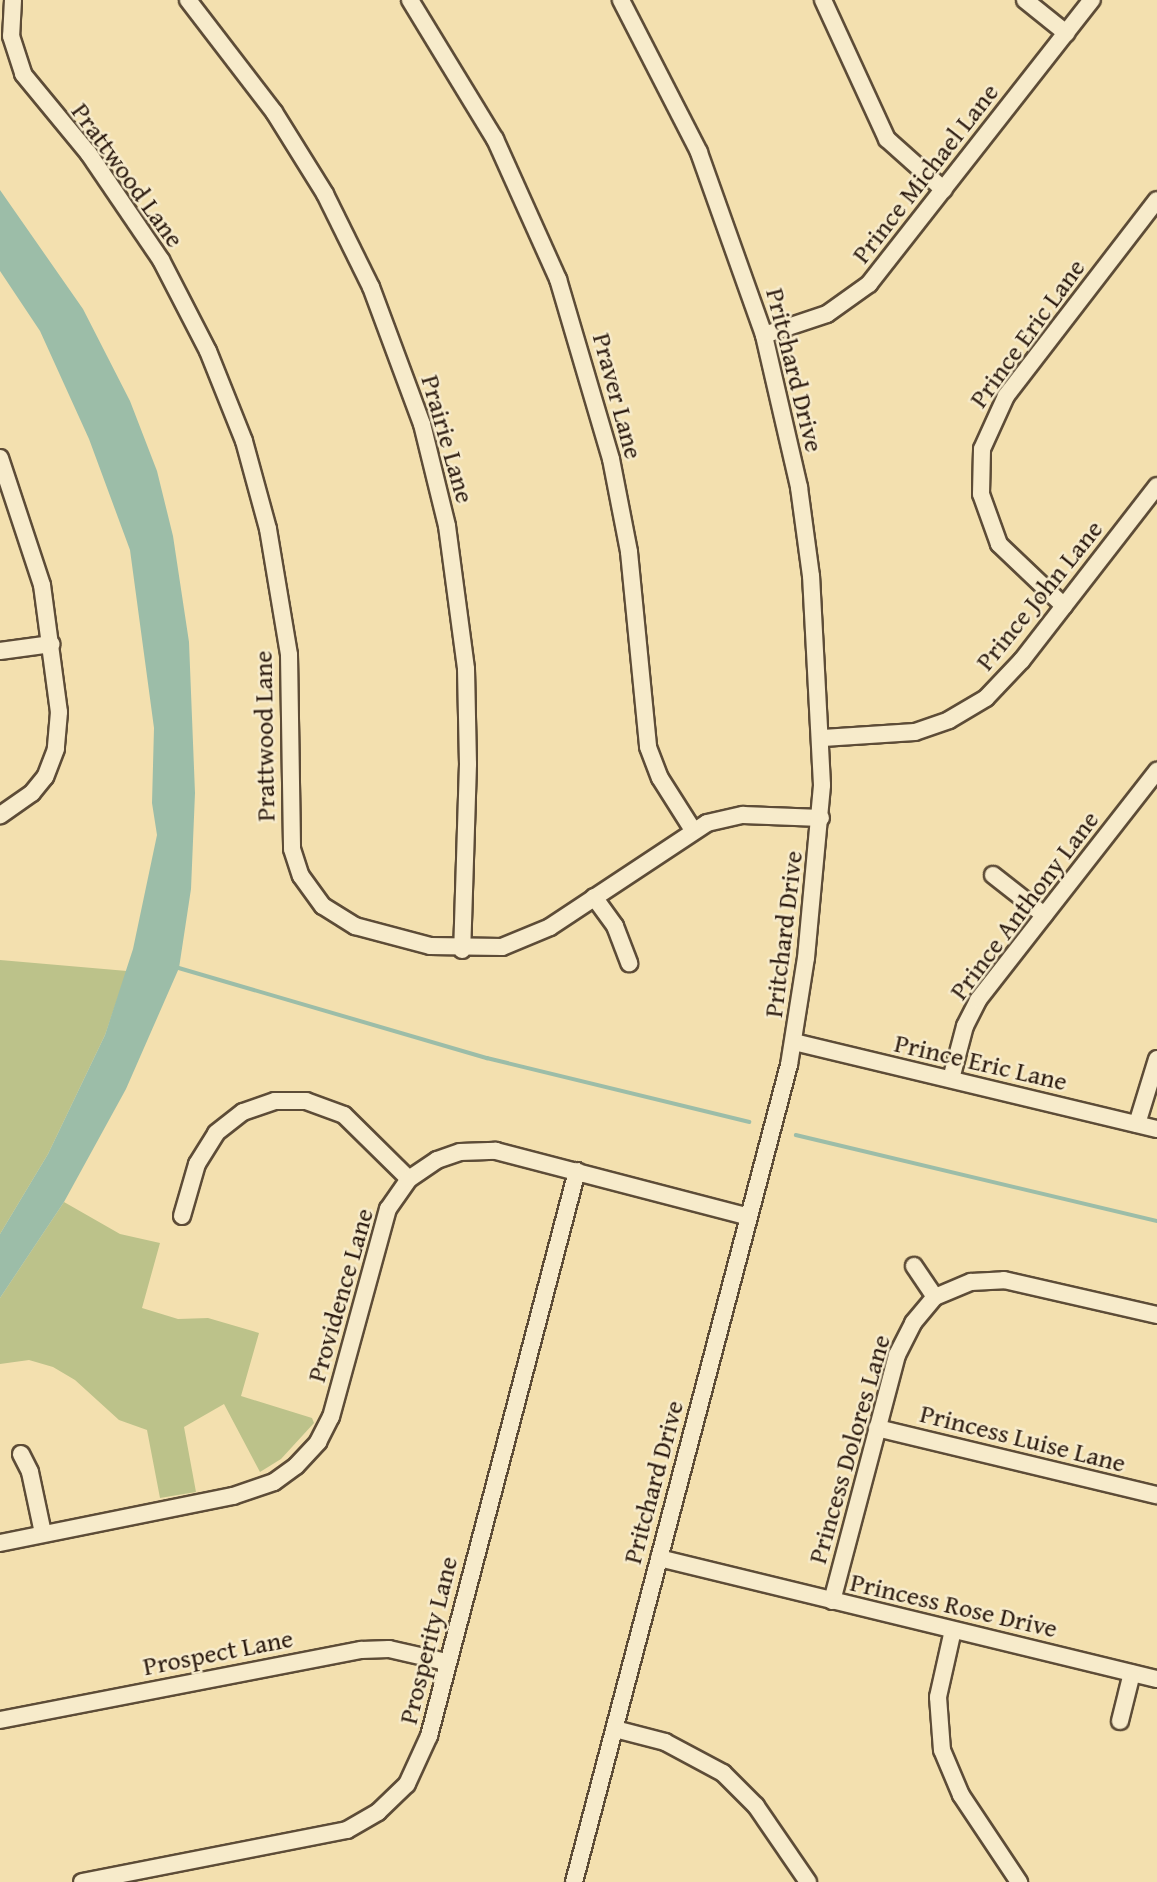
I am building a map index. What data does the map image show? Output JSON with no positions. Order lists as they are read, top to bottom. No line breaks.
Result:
{"streets":{"street":["Prince Michael Lane","Prattwood Lane","Prince Eric Lane","Pritchard Drive","Praver Lane","Prairie Lane","Prince John Lane","Prince Anthony Lane","Providence Lane","Princess Luise Lane","Princess Dolores Lane","Princess Rose Drive","Prosperity Lane","Prospect Lane"]},"crossings":[["Prince Michael Lane","Pritchard Drive"],["Prattwood Lane","Pritchard Drive"],["Prattwood Lane","Praver Lane"],["Prattwood Lane","Prairie Lane"],["Prince Eric Lane","Pritchard Drive"],["Prince Eric Lane","Prince John Lane"],["Prince Eric Lane","Prince Anthony Lane"],["Pritchard Drive","Prince John Lane"],["Pritchard Drive","Providence Lane"],["Pritchard Drive","Princess Rose Drive"],["Providence Lane","Prosperity Lane"],["Princess Luise Lane","Princess Dolores Lane"],["Princess Dolores Lane","Princess Rose Drive"],["Prosperity Lane","Prospect Lane"]]}
